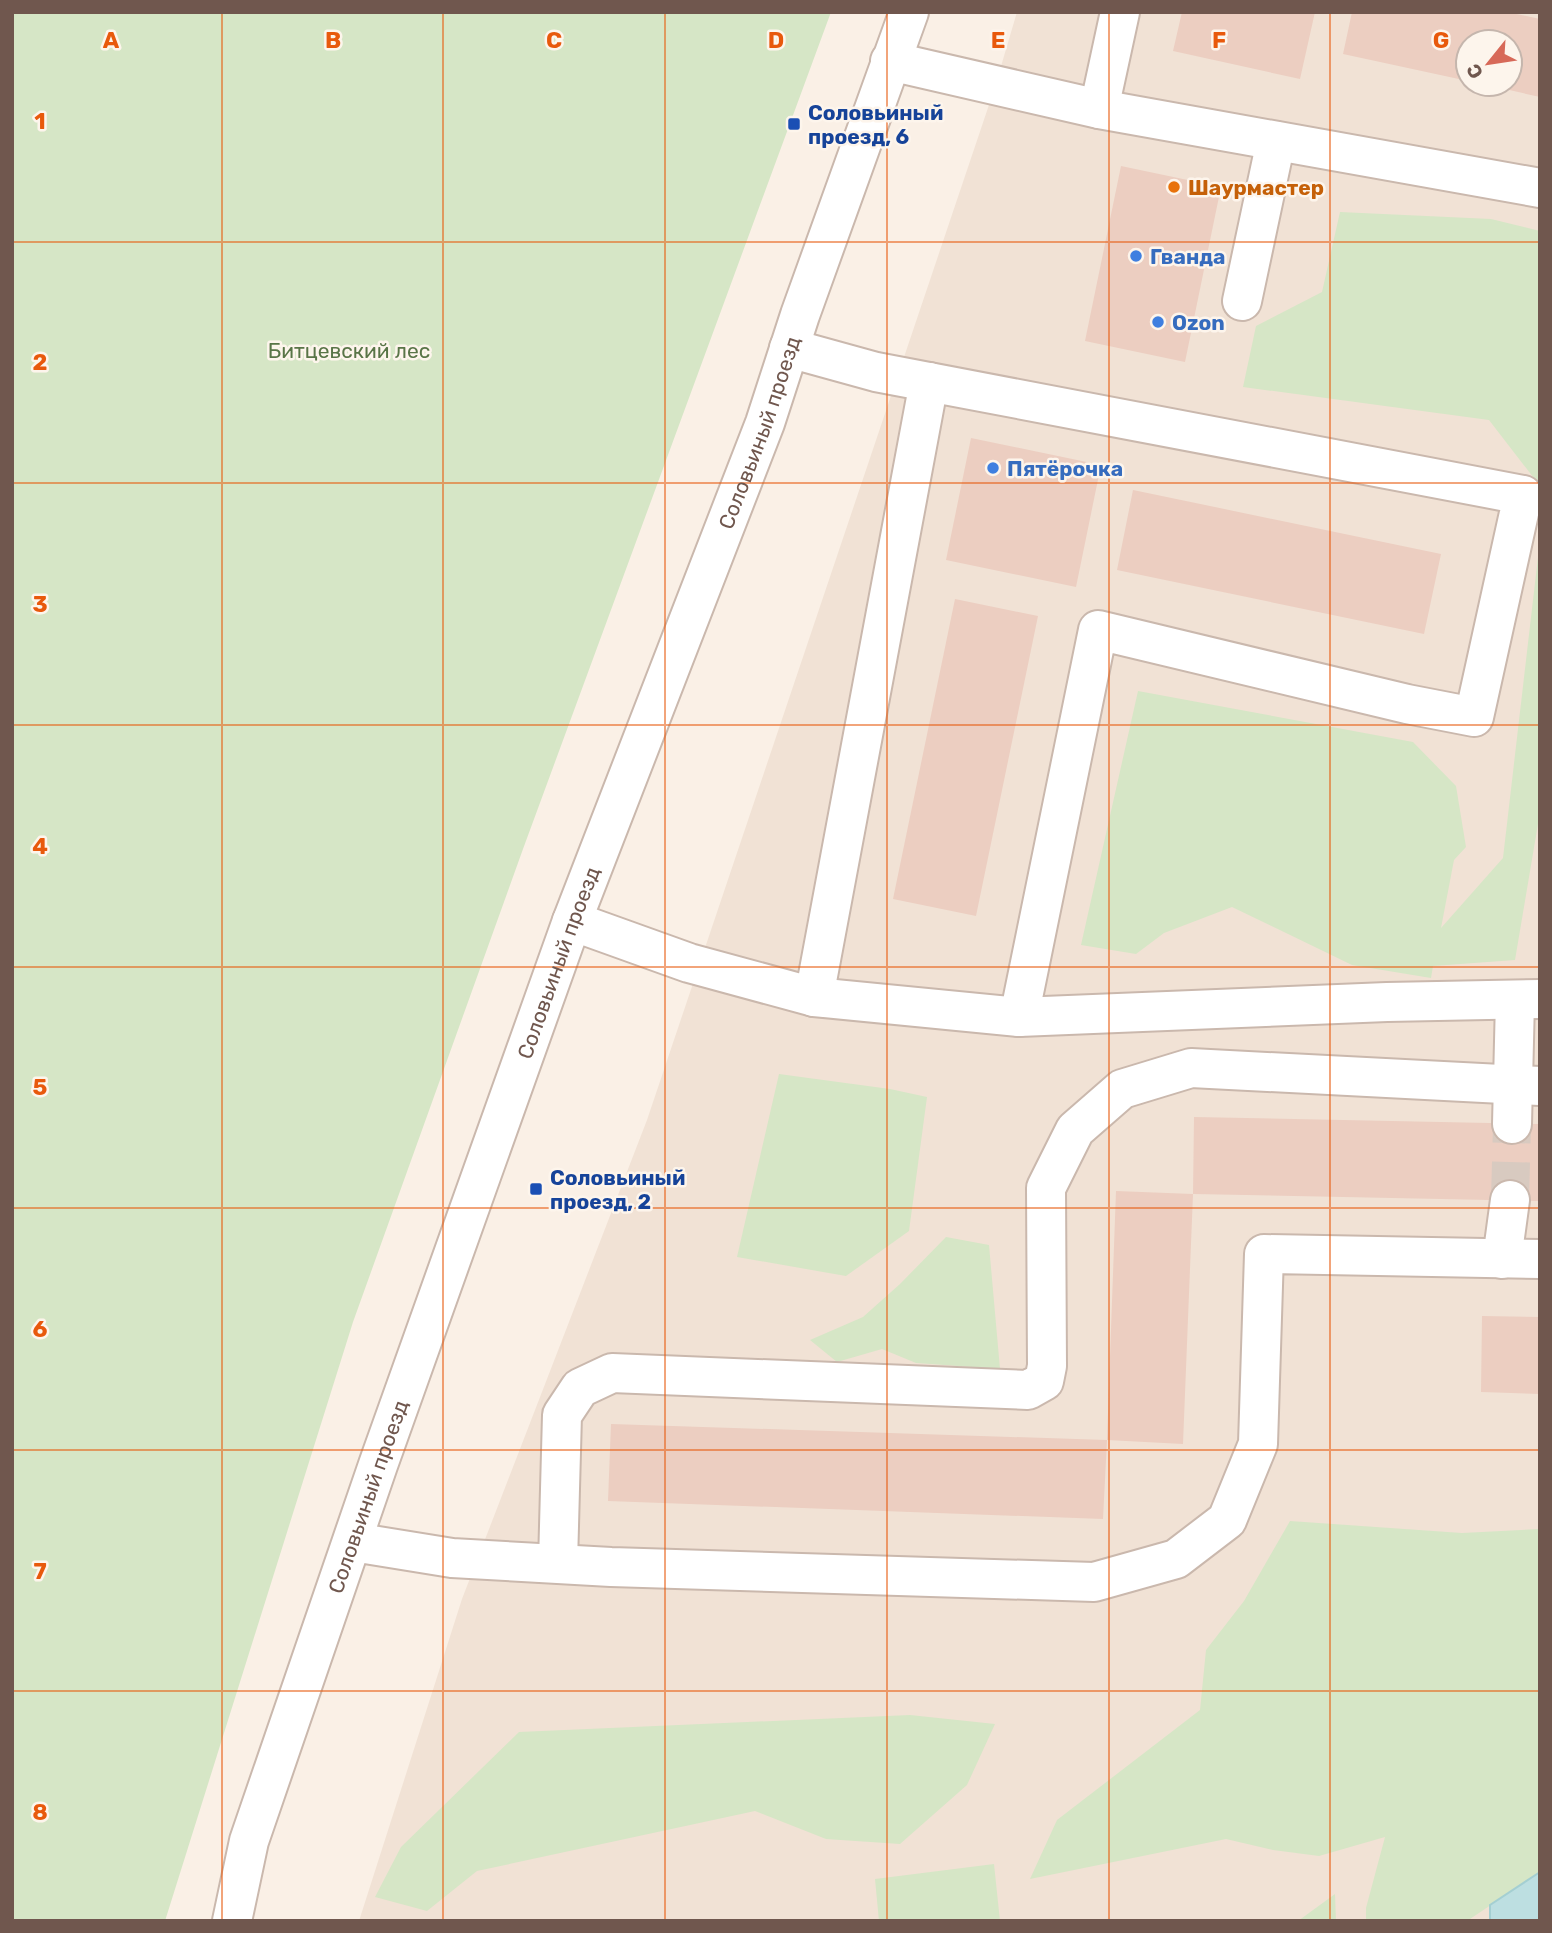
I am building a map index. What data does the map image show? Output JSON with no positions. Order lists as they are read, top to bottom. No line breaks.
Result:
{"streets":{"street":["Соловьиный проезд"]},"parks":["Битцевский лес"],"places":{"transit":["Соловьиный проезд, 6","Соловьиный проезд, 2"],"other":["Шаурмастер","Гванда","Ozon","Пятёрочка"]},"north":"bottom left","grid":{"columns":["A","B","C","D","E","F","G"],"rows":["1","2","3","4","5","6","7","8"]}}
